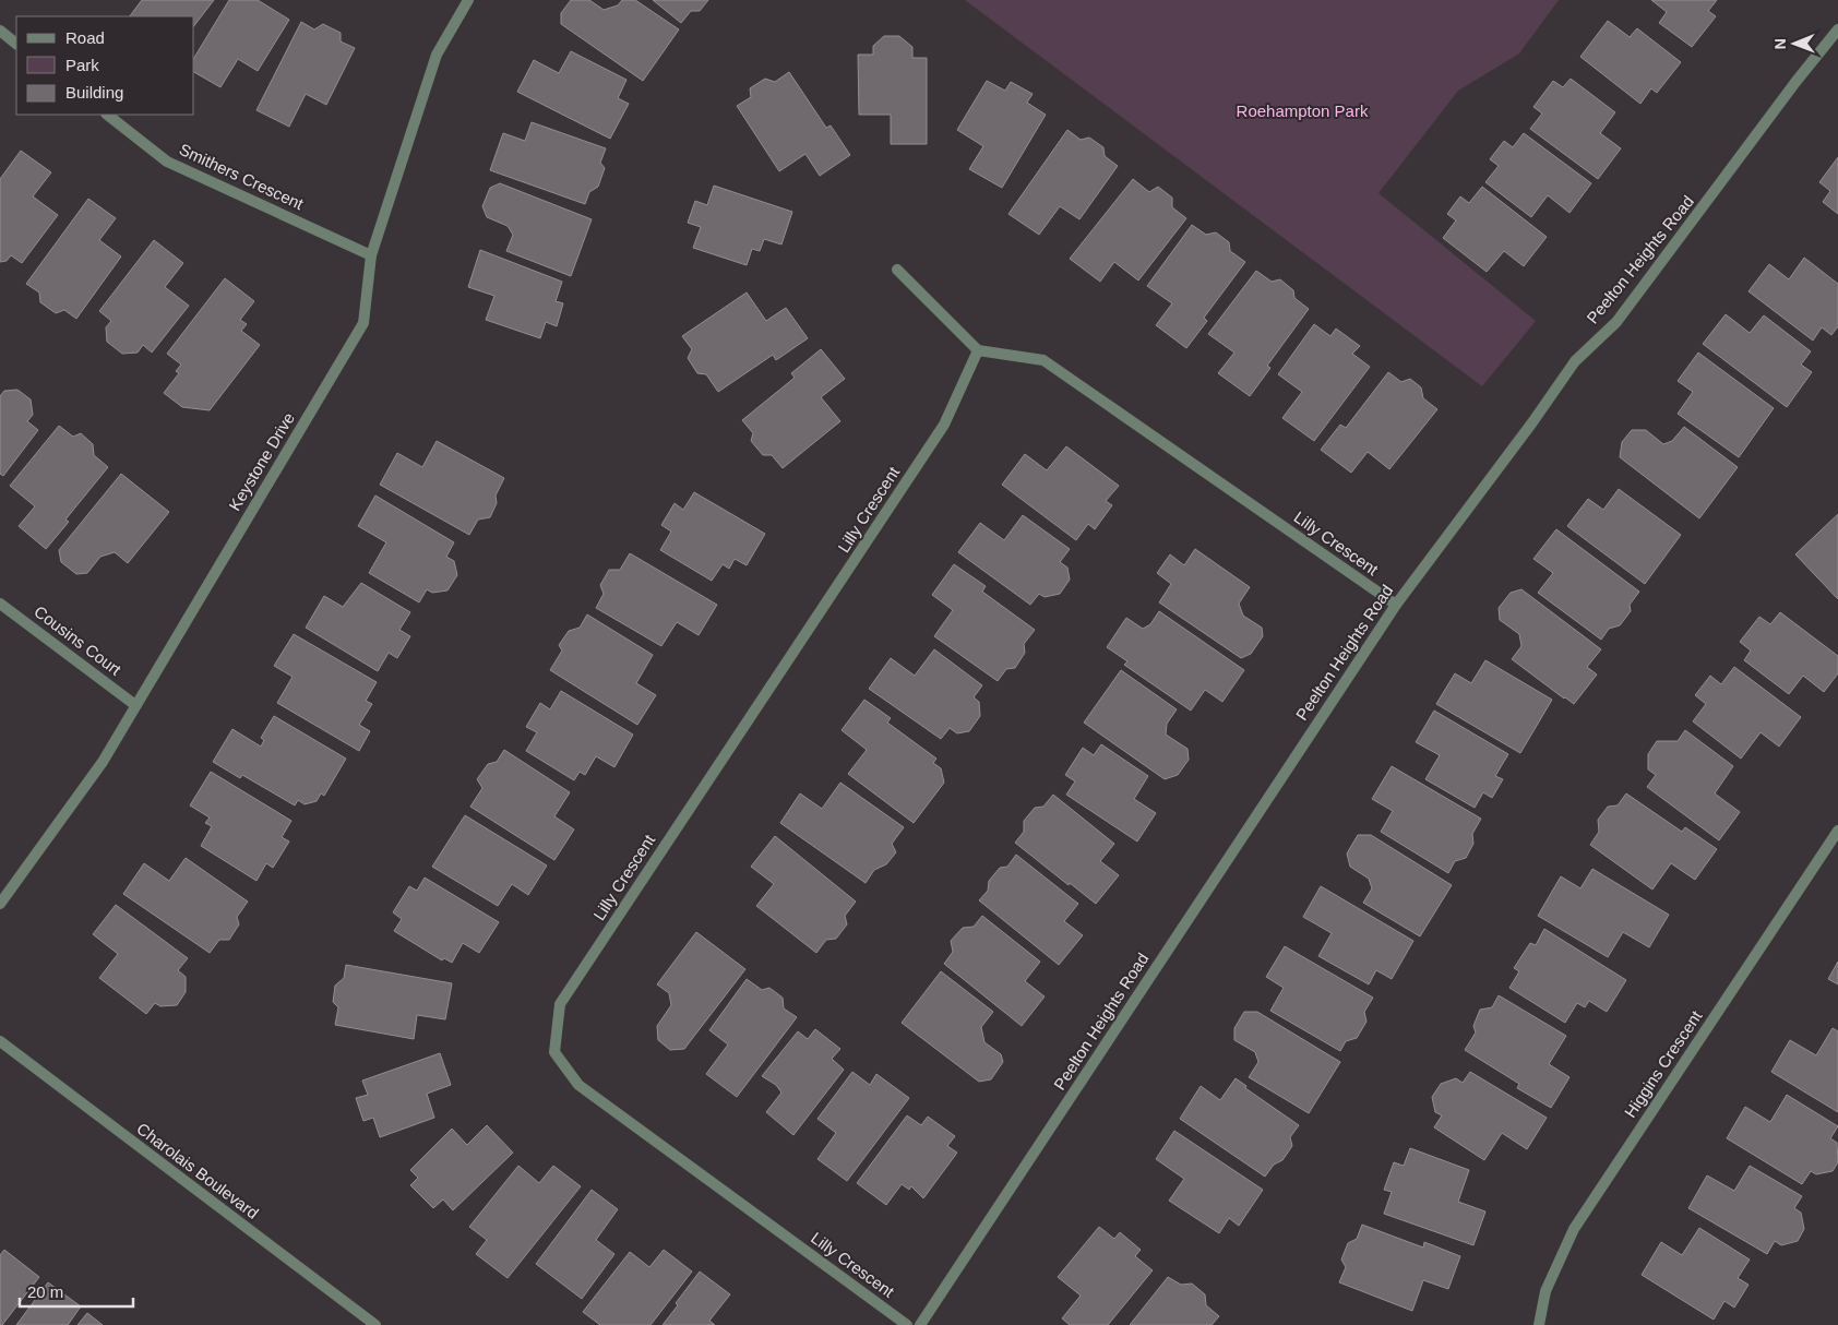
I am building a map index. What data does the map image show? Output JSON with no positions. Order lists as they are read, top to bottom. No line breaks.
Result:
{"streets":{"street":["Smithers Crescent","Peelton Heights Road","Keystone Drive","Lilly Crescent","Cousins Court","Higgins Crescent","Charolais Boulevard"]},"crossings":[["Smithers Crescent","Keystone Drive"],["Peelton Heights Road","Lilly Crescent"],["Keystone Drive","Cousins Court"]],"parks":["Roehampton Park"],"legend":["Road","Park","Building"],"scale_bar":"20 m","north":"left"}
